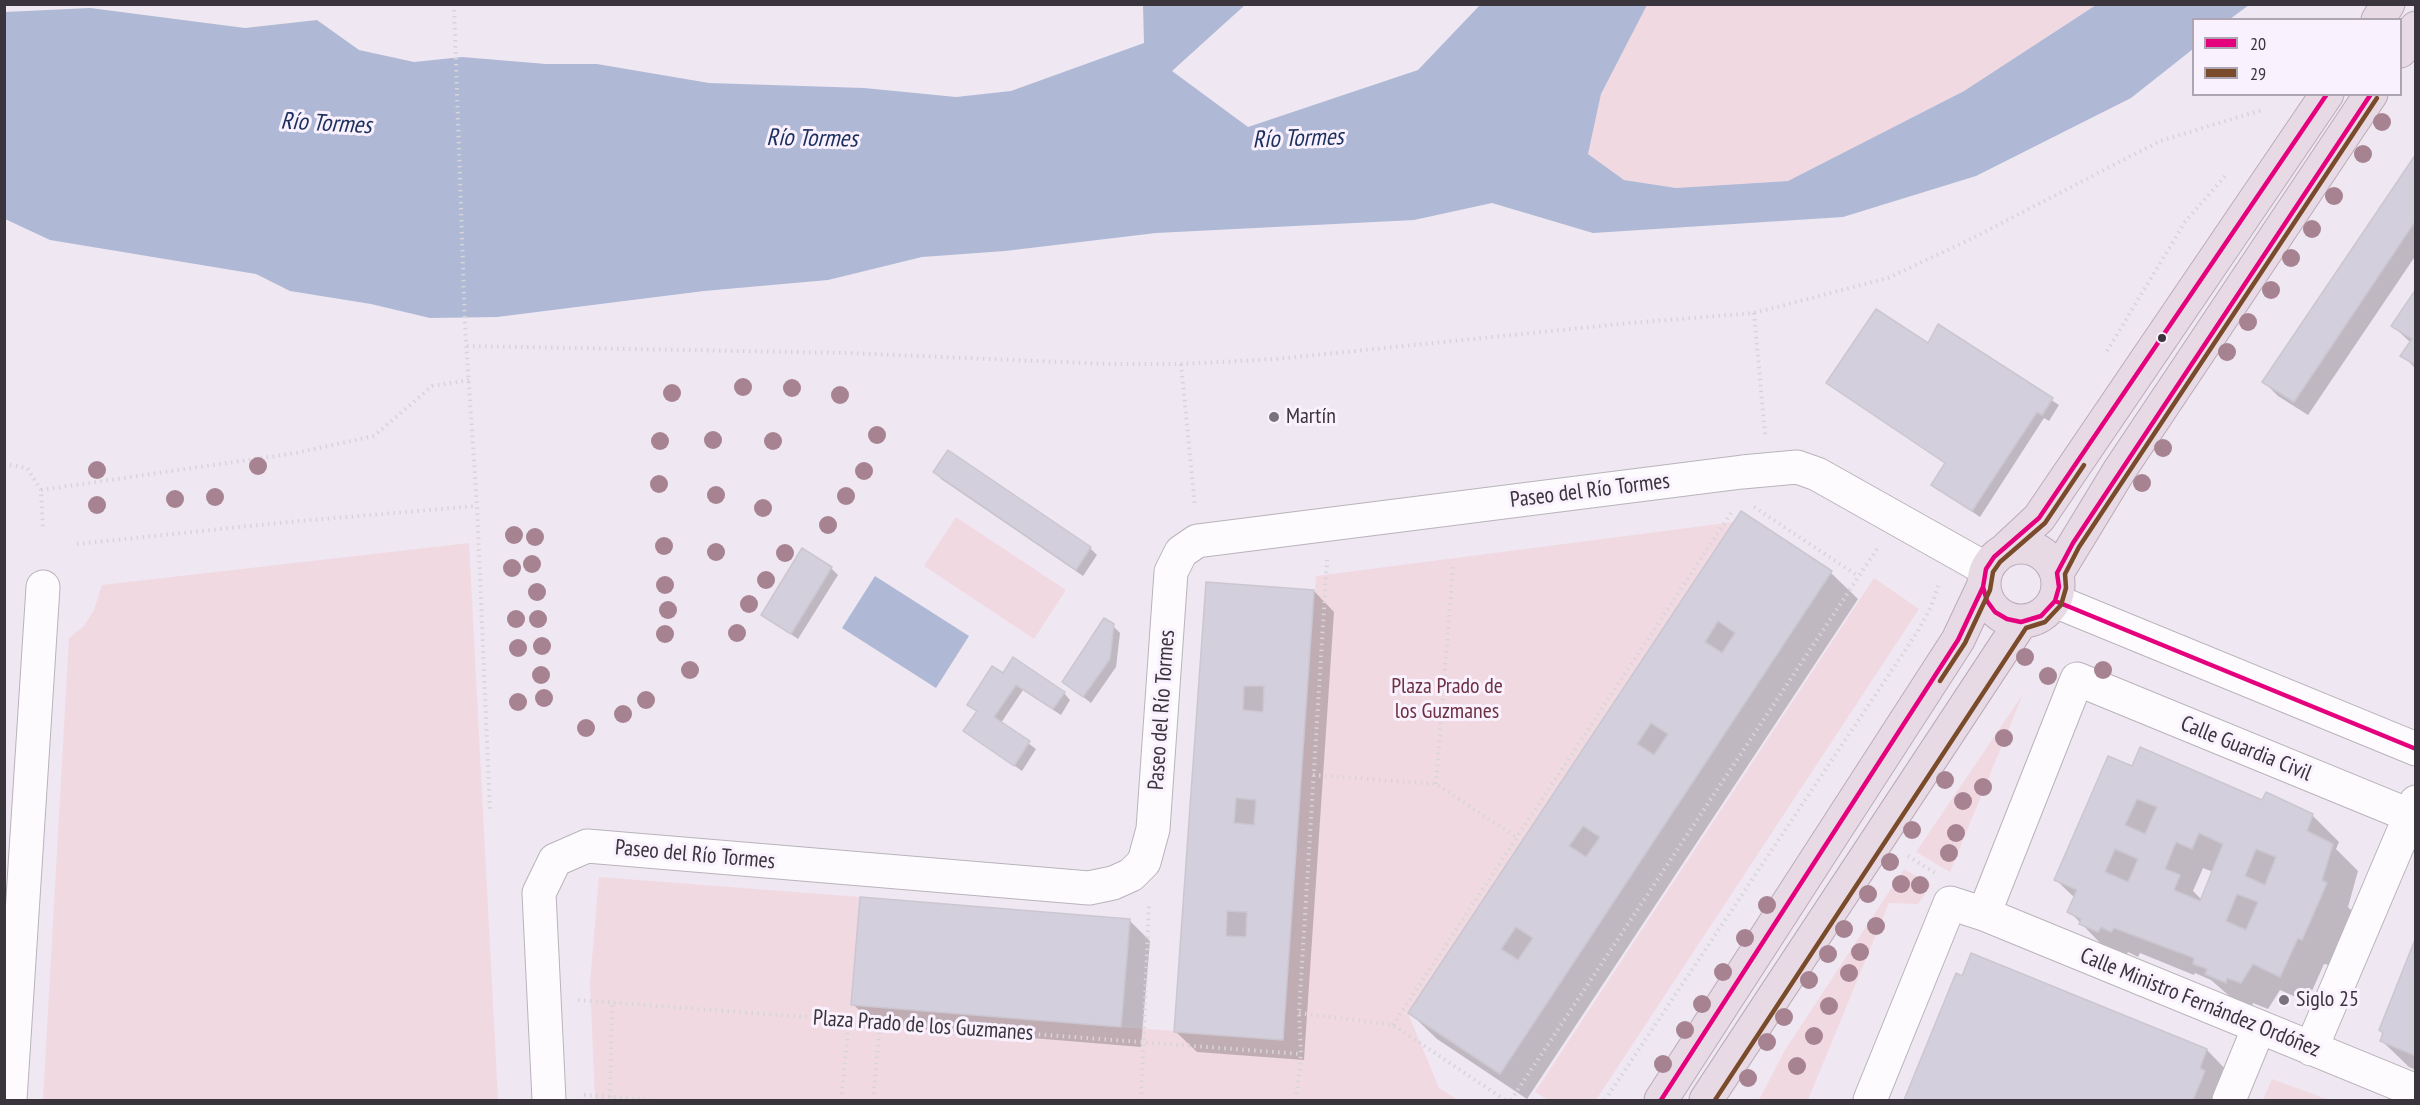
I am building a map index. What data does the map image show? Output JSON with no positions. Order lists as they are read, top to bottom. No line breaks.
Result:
{"streets":{"street":["Paseo del Río Tormes","Calle Guardia Civil","Calle Ministro Fernández Ordóñez"],"path":["Plaza Prado de los Guzmanes"]},"crossings":[["Paseo del Río Tormes","Plaza Prado de los Guzmanes"],["Calle Guardia Civil","Calle Ministro Fernández Ordóñez"]],"water":["Río Tormes"],"parks":["Plaza Prado de los Guzmanes"],"places":["Martín","Siglo 25"],"lines":["transit line 20","transit line 29"],"legend":["20","29"]}
